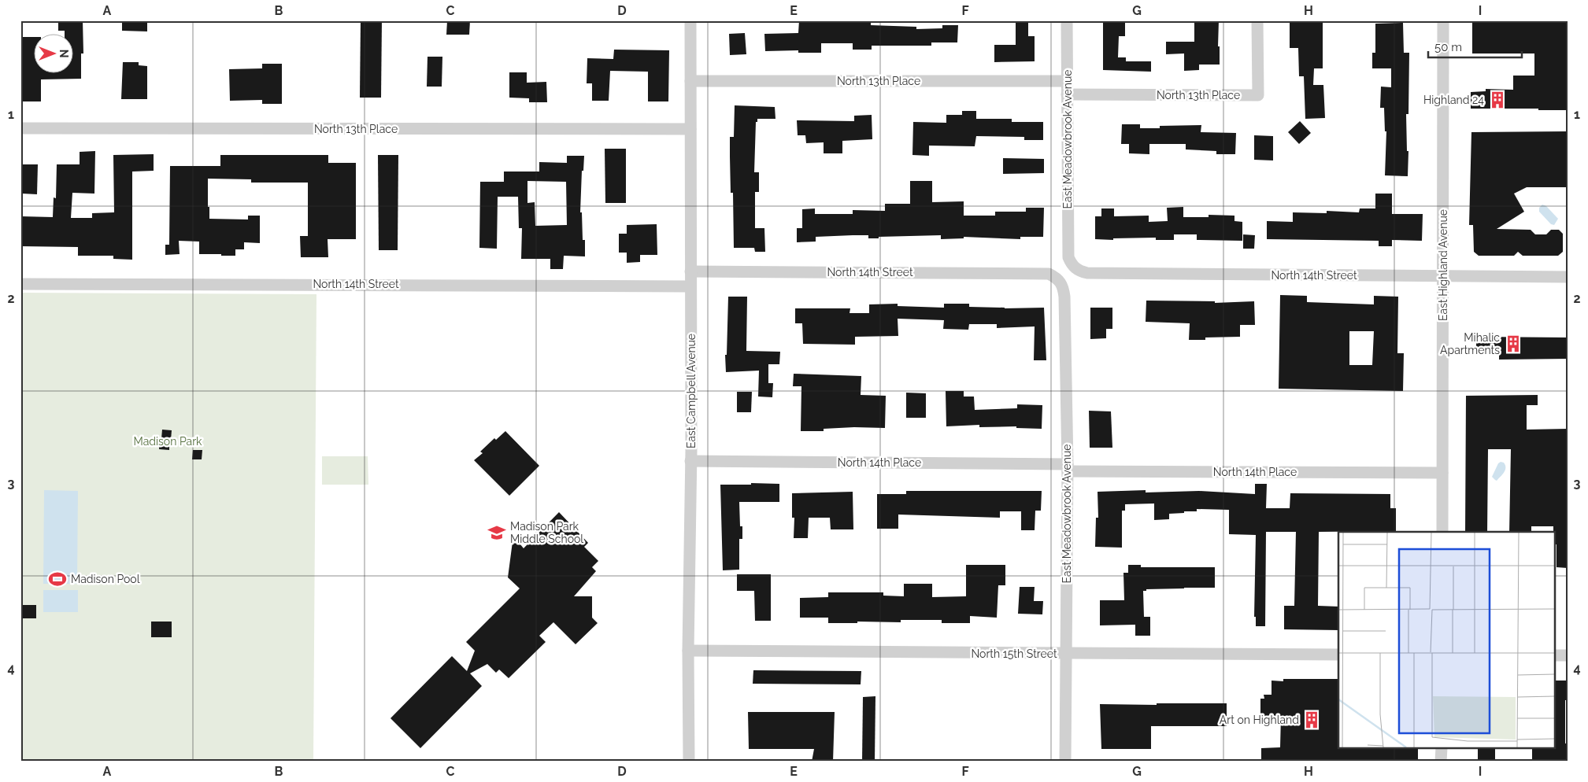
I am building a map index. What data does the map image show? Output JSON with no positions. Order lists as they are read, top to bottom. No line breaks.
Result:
{"streets":{"street":["North 13th Place","East Meadowbrook Avenue","East Highland Avenue","North 14th Street","East Campbell Avenue","North 14th Place","North 15th Street"]},"crossings":[["North 13th Place","East Meadowbrook Avenue"],["North 13th Place","East Campbell Avenue"],["East Meadowbrook Avenue","North 14th Street"],["East Meadowbrook Avenue","North 14th Place"],["East Meadowbrook Avenue","North 15th Street"],["East Highland Avenue","North 14th Street"],["East Highland Avenue","North 14th Place"],["North 14th Street","East Campbell Avenue"],["East Campbell Avenue","North 14th Place"],["East Campbell Avenue","North 15th Street"]],"parks":["Madison Park"],"places":{"building":["Highland 24","Mihalic Apartments","Art on Highland"],"school or university":["Madison Park Middle School"],"sports":["Madison Pool"]},"scale_bar":"50 m","north":"right","grid":{"columns":["A","B","C","D","E","F","G","H","I"],"rows":["1","2","3","4"]}}
